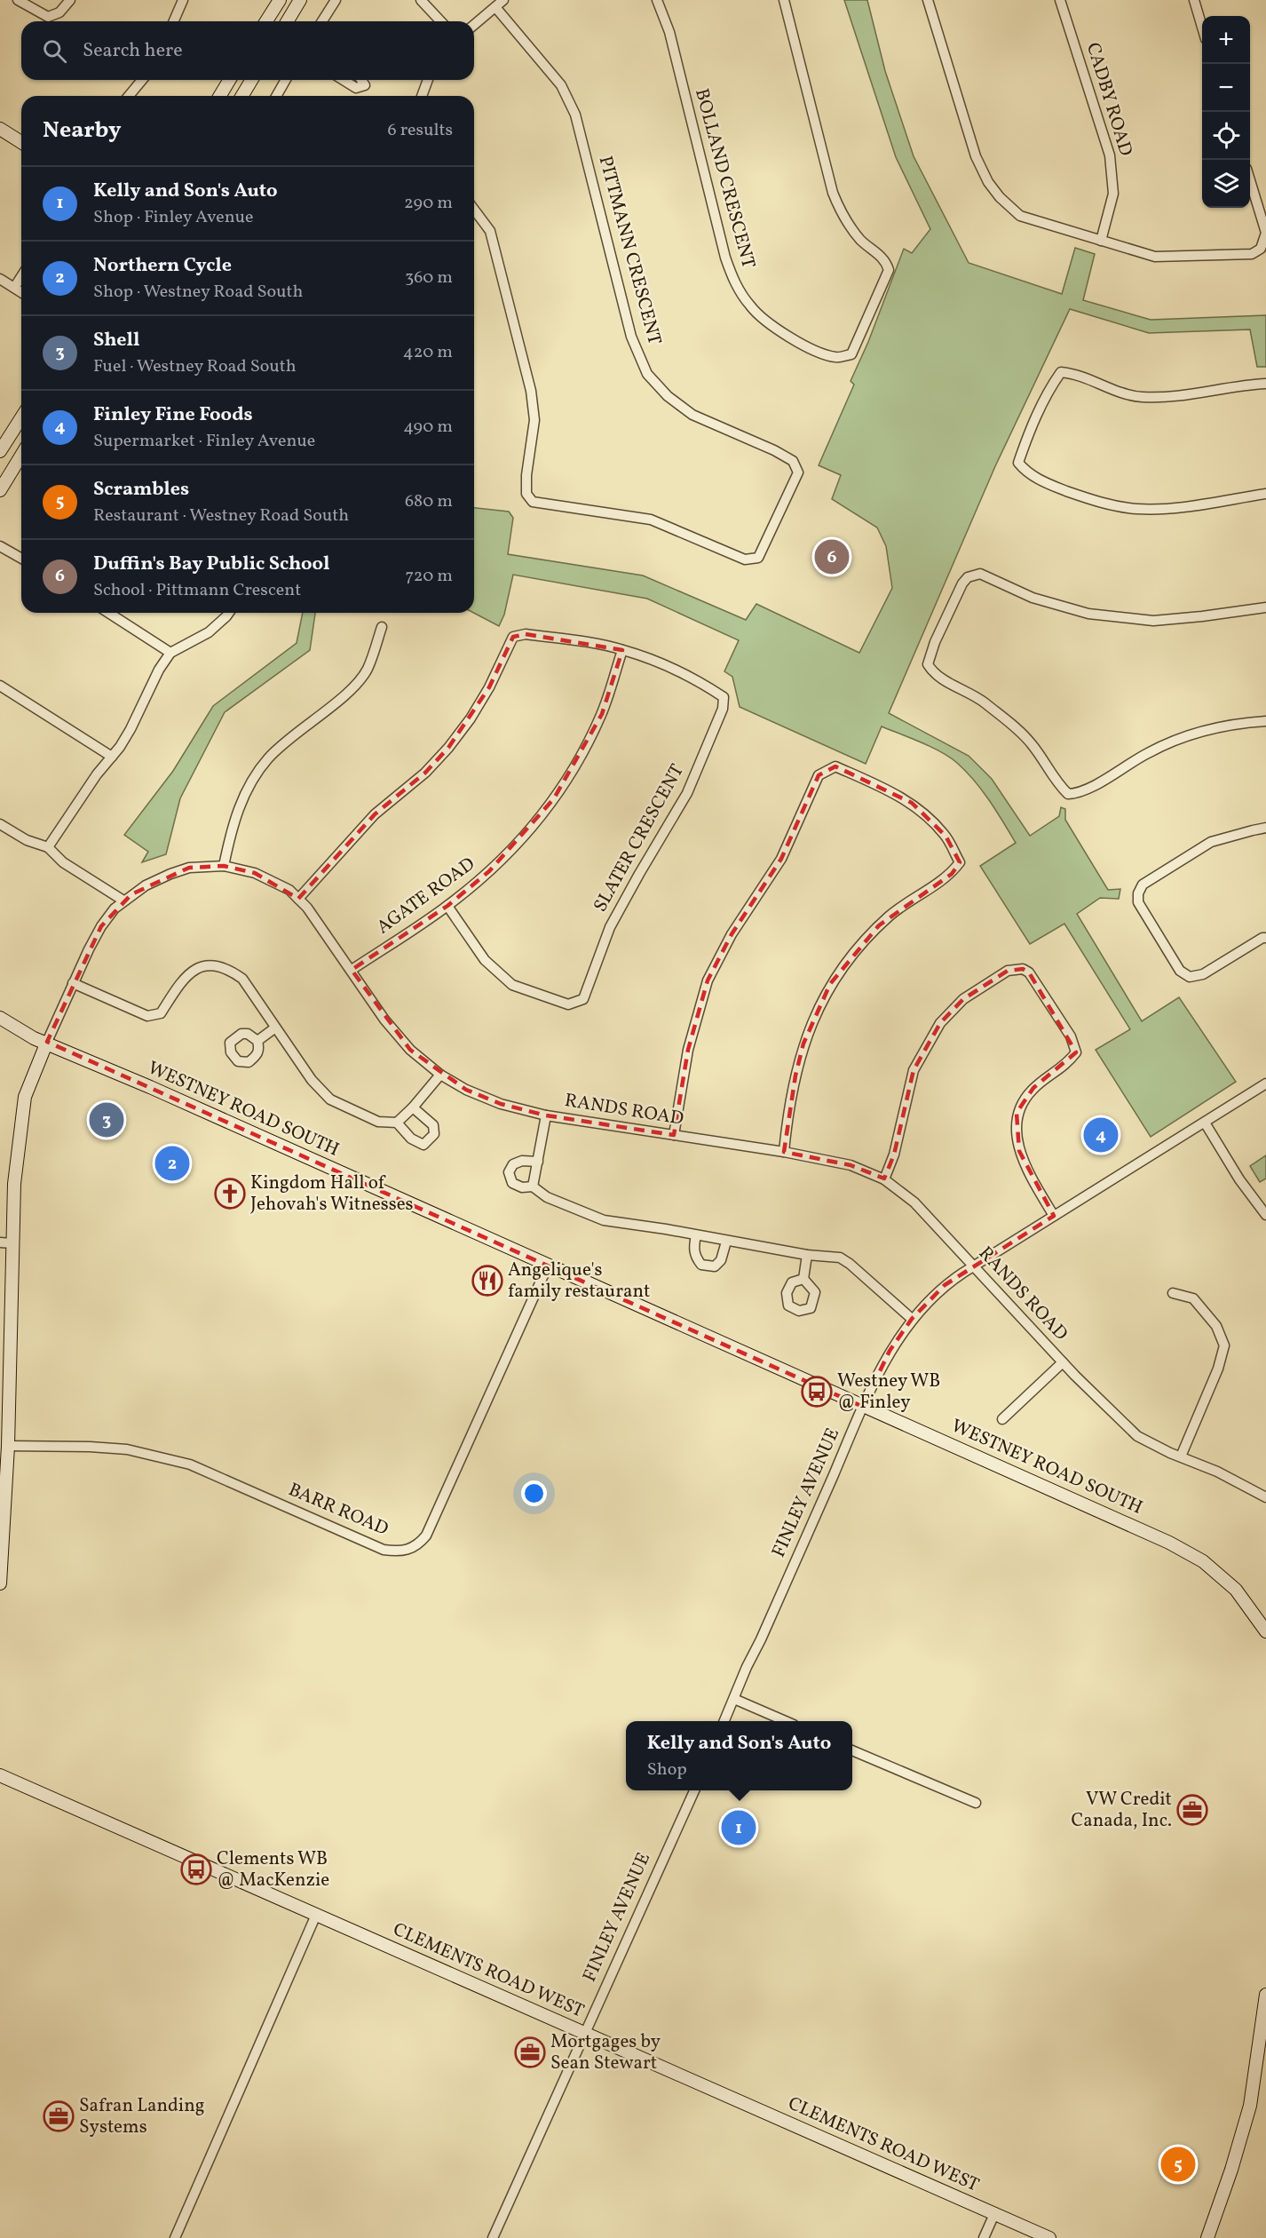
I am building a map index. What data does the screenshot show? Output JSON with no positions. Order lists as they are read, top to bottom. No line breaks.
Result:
{"streets":{"main road":["WESTNEY ROAD SOUTH","CLEMENTS ROAD WEST"],"street":["CADBY ROAD","BOLLAND CRESCENT","PITTMANN CRESCENT","SLATER CRESCENT","AGATE ROAD","RANDS ROAD","FINLEY AVENUE","BARR ROAD"]},"crossings":[["SLATER CRESCENT","AGATE ROAD"],["SLATER CRESCENT","RANDS ROAD"],["AGATE ROAD","RANDS ROAD"],["WESTNEY ROAD SOUTH","RANDS ROAD"],["WESTNEY ROAD SOUTH","FINLEY AVENUE"],["WESTNEY ROAD SOUTH","BARR ROAD"],["RANDS ROAD","FINLEY AVENUE"],["FINLEY AVENUE","CLEMENTS ROAD WEST"]],"places":{"church":["Kingdom Hall of Jehovah's Witnesses"],"restaurant":["Angelique's family restaurant"],"bus stop":["Westney WB @ Finley","Clements WB @ MacKenzie"],"office":["VW Credit Canada, Inc.","Mortgages by Sean Stewart","Safran Landing Systems"]},"page":{"map_buttons":["+","−"],"search":"Search here","heading":["Nearby","6 results"],"list":[{"mark":"1","name":"Kelly and Son's Auto","note":"Shop · Finley Avenue","value":"290 m"},{"mark":"2","name":"Northern Cycle","note":"Shop · Westney Road South","value":"360 m"},{"mark":"3","name":"Shell","note":"Fuel · Westney Road South","value":"420 m"},{"mark":"4","name":"Finley Fine Foods","note":"Supermarket · Finley Avenue","value":"490 m"},{"mark":"5","name":"Scrambles","note":"Restaurant · Westney Road South","value":"680 m"},{"mark":"6","name":"Duffin's Bay Public School","note":"School · Pittmann Crescent","value":"720 m"}],"pins":["6","3","4","2","1","5"],"popup":["Kelly and Son's Auto","Shop"]}}
